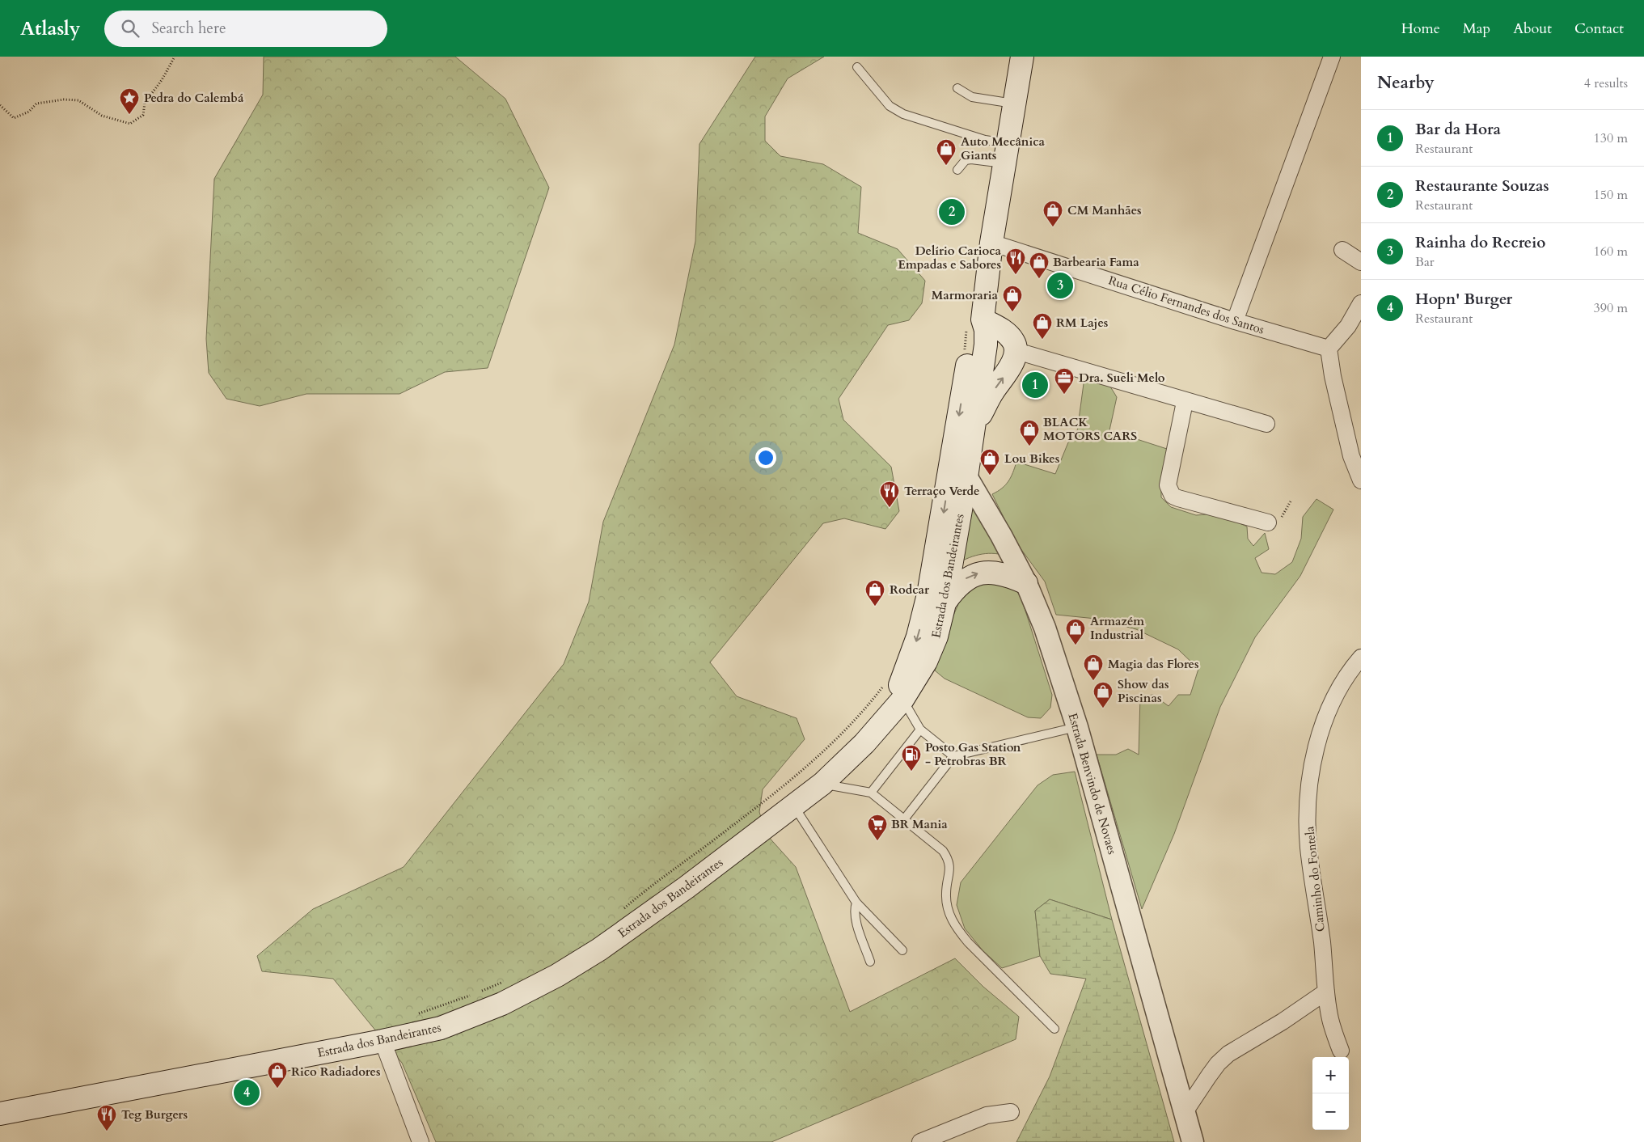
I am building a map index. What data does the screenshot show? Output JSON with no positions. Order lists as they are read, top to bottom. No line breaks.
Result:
{"streets":{"main road":["Estrada dos Bandeirantes"],"street":["Rua Célio Fernandes dos Santos","Estrada Benvindo de Novaes","Caminho do Fontela"]},"crossings":[["Rua Célio Fernandes dos Santos","Estrada dos Bandeirantes"],["Estrada dos Bandeirantes","Estrada Benvindo de Novaes"]],"places":{"place":["Pedra do Calembá"],"shop":["Auto Mecânica Giants","CM Manhães","Barbearia Fama","Marmoraria","RM Lajes","BLACK MOTORS CARS","Lou Bikes","Rodcar","Armazém Industrial","Magia das Flores","Show das Piscinas","Rico Radiadores"],"restaurant":["Delírio Carioca Empadas e Sabores","Terraço Verde","Teg Burgers"],"office":["Dra. Sueli Melo"],"fuel station":["Posto Gas Station - Petrobras BR"],"supermarket":["BR Mania"]},"page":{"header":"Atlasly","search":"Search here","nav":["Home","Map","About","Contact"],"heading":["Nearby","4 results"],"list":[{"mark":"1","name":"Bar da Hora","note":"Restaurant","value":"130 m"},{"mark":"2","name":"Restaurante Souzas","note":"Restaurant","value":"150 m"},{"mark":"3","name":"Rainha do Recreio","note":"Bar","value":"160 m"},{"mark":"4","name":"Hopn' Burger","note":"Restaurant","value":"390 m"}],"pins":["2","3","1","4"],"map_buttons":["+","−"]}}
